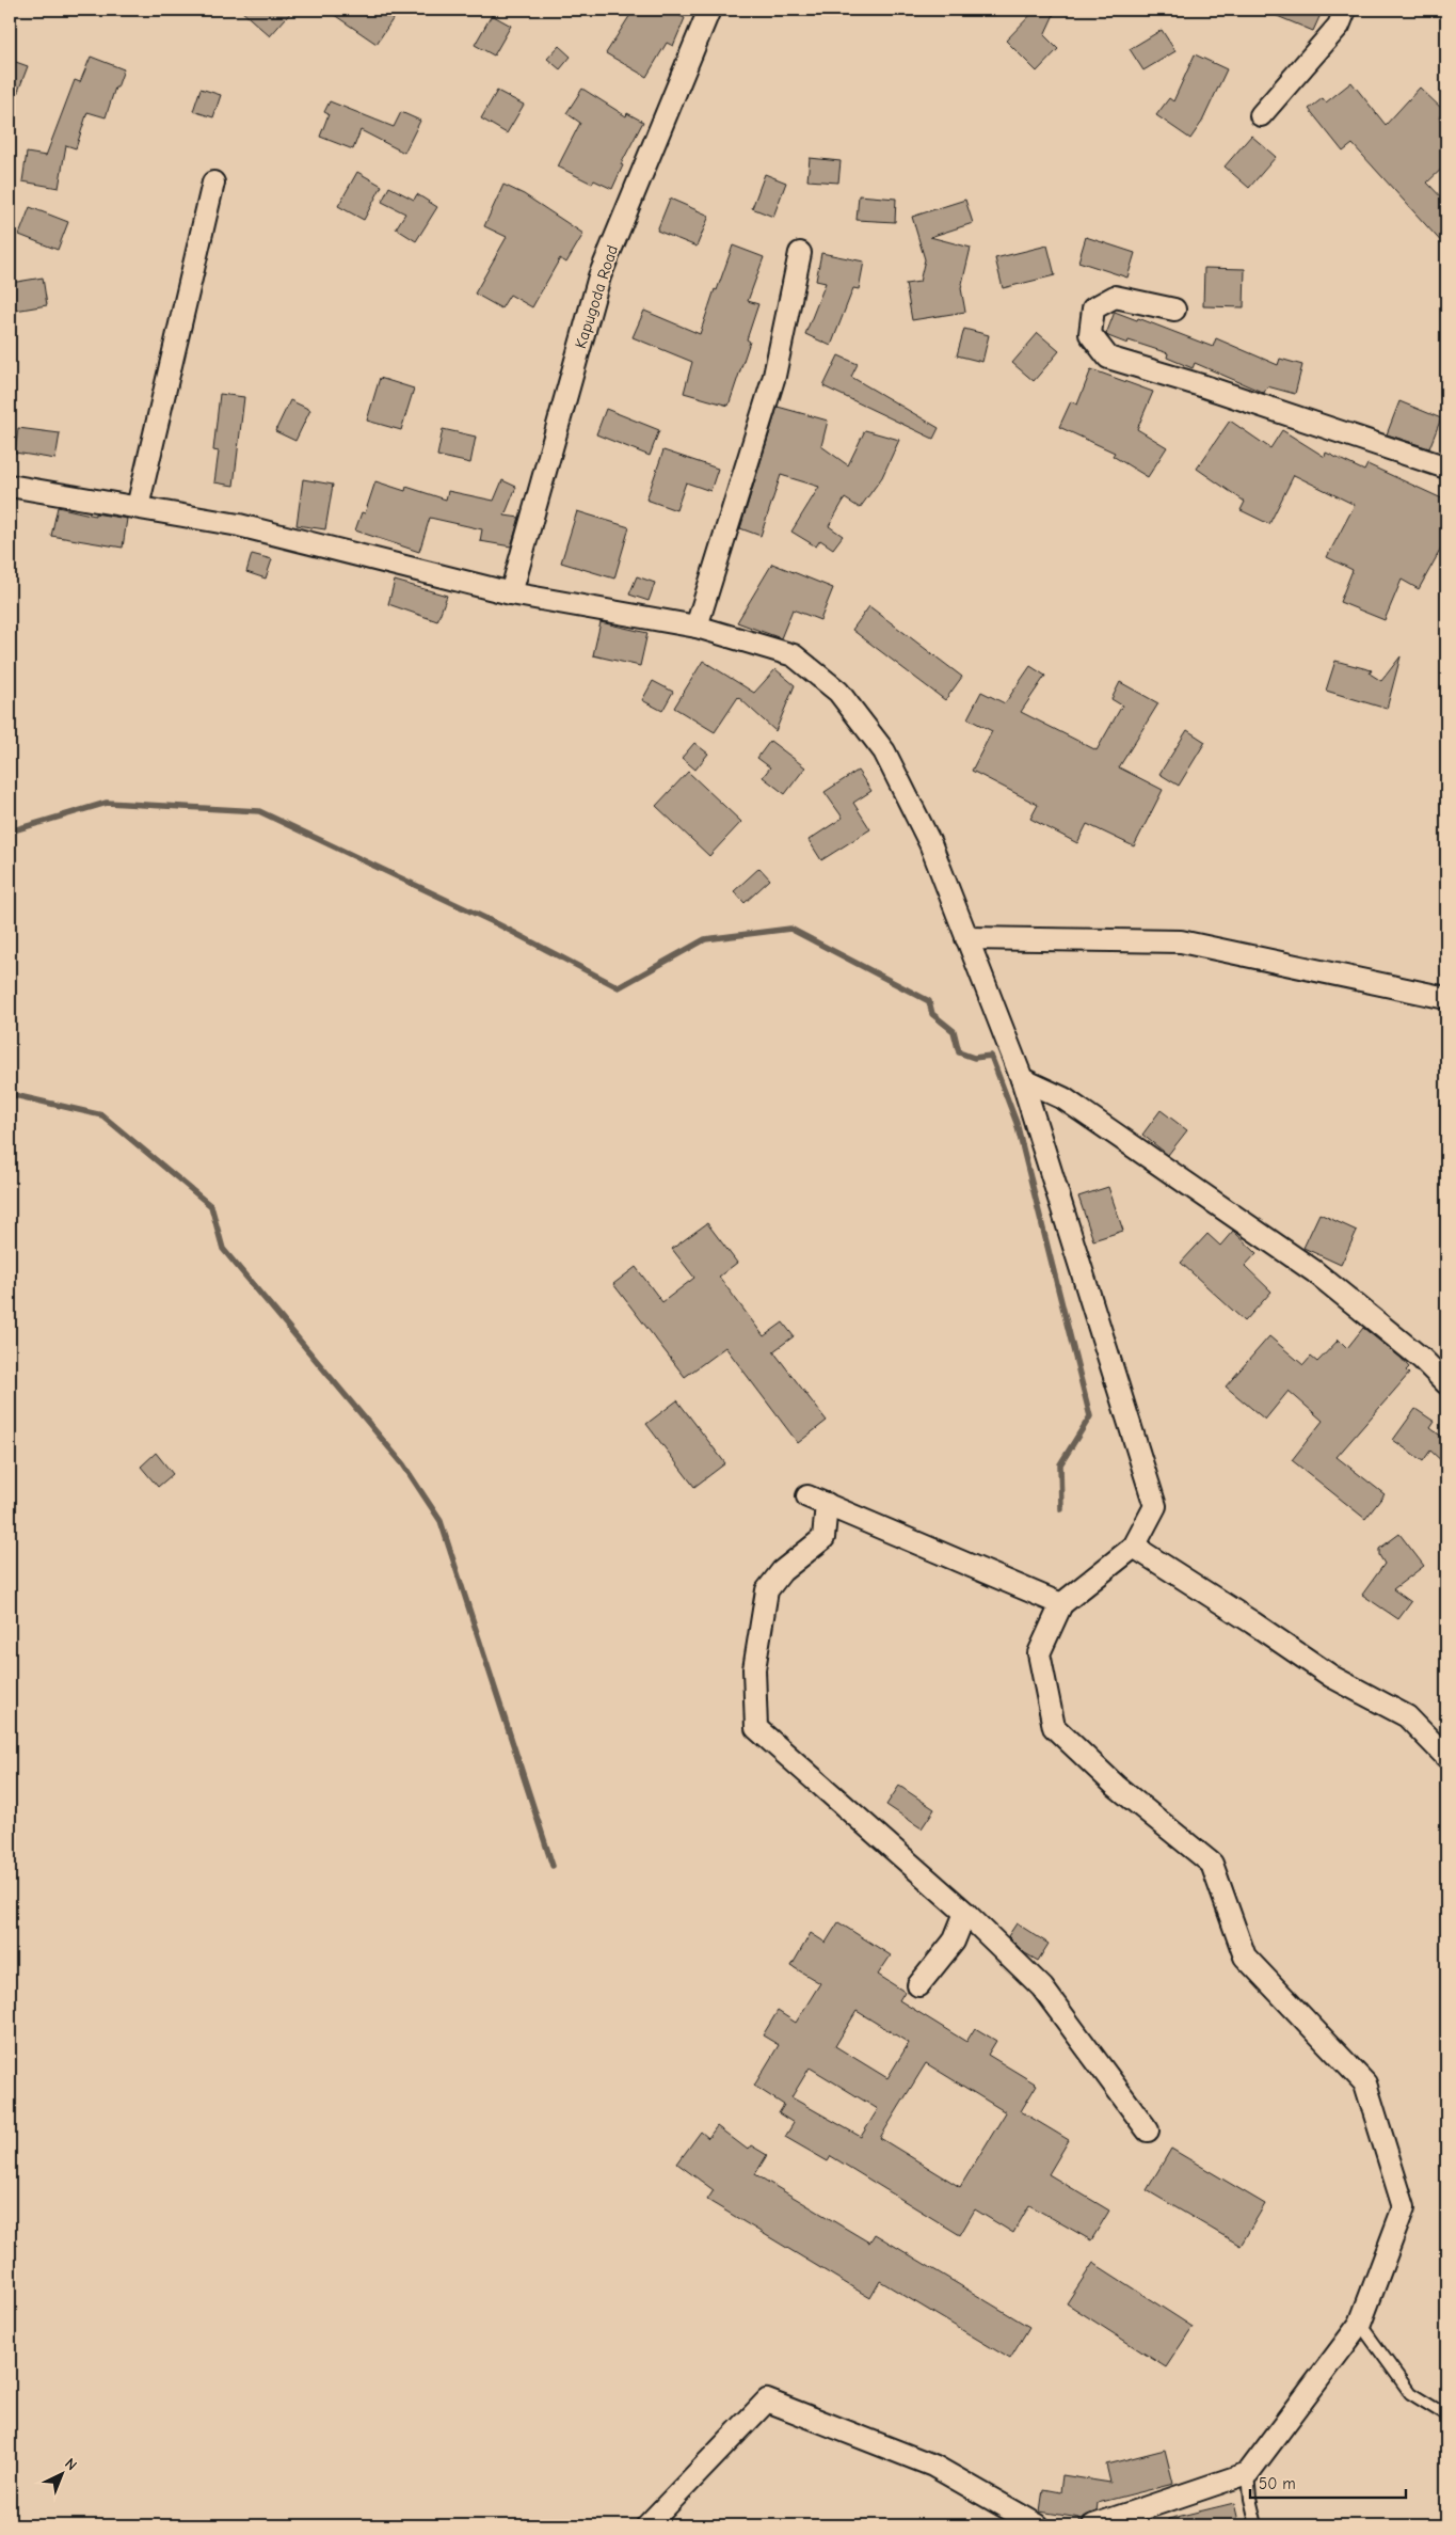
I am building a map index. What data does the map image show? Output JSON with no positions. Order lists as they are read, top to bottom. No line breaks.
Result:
{"streets":{"street":["Kapugoda Road"]},"scale_bar":"50 m","north":"top right"}
